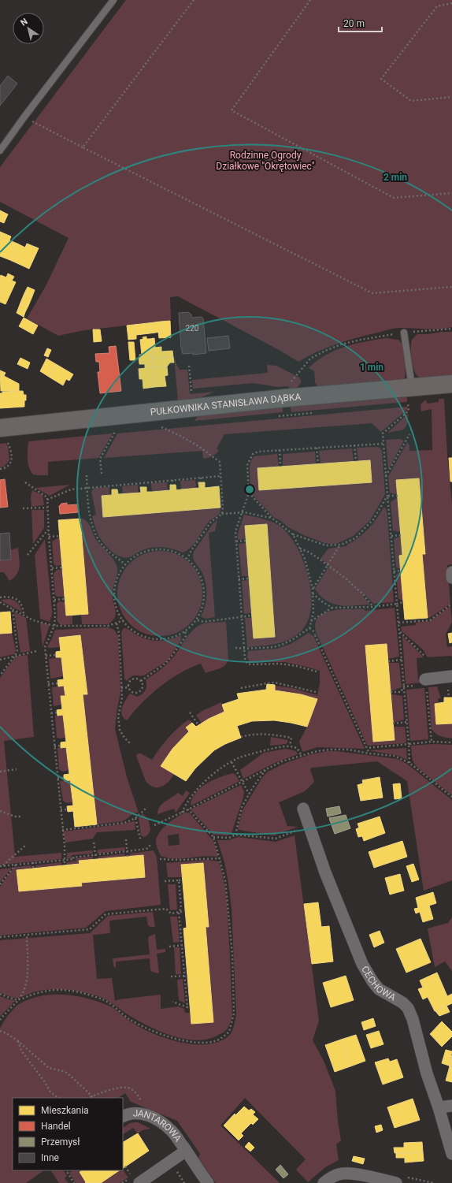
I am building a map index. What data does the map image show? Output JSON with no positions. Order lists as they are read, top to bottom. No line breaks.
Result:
{"streets":{"street":["PUŁKOWNIKA STANISŁAWA DĄBKA","CECHOWA","JANTAROWA"]},"parks":["Rodzinne Ogrody Działkowe \"Okrętowiec\""],"house_numbers":["220"],"legend":["Mieszkania","Handel","Przemysł","Inne"],"scale_bar":"20 m","north":"top left","rings":["2 min","1 min"]}
